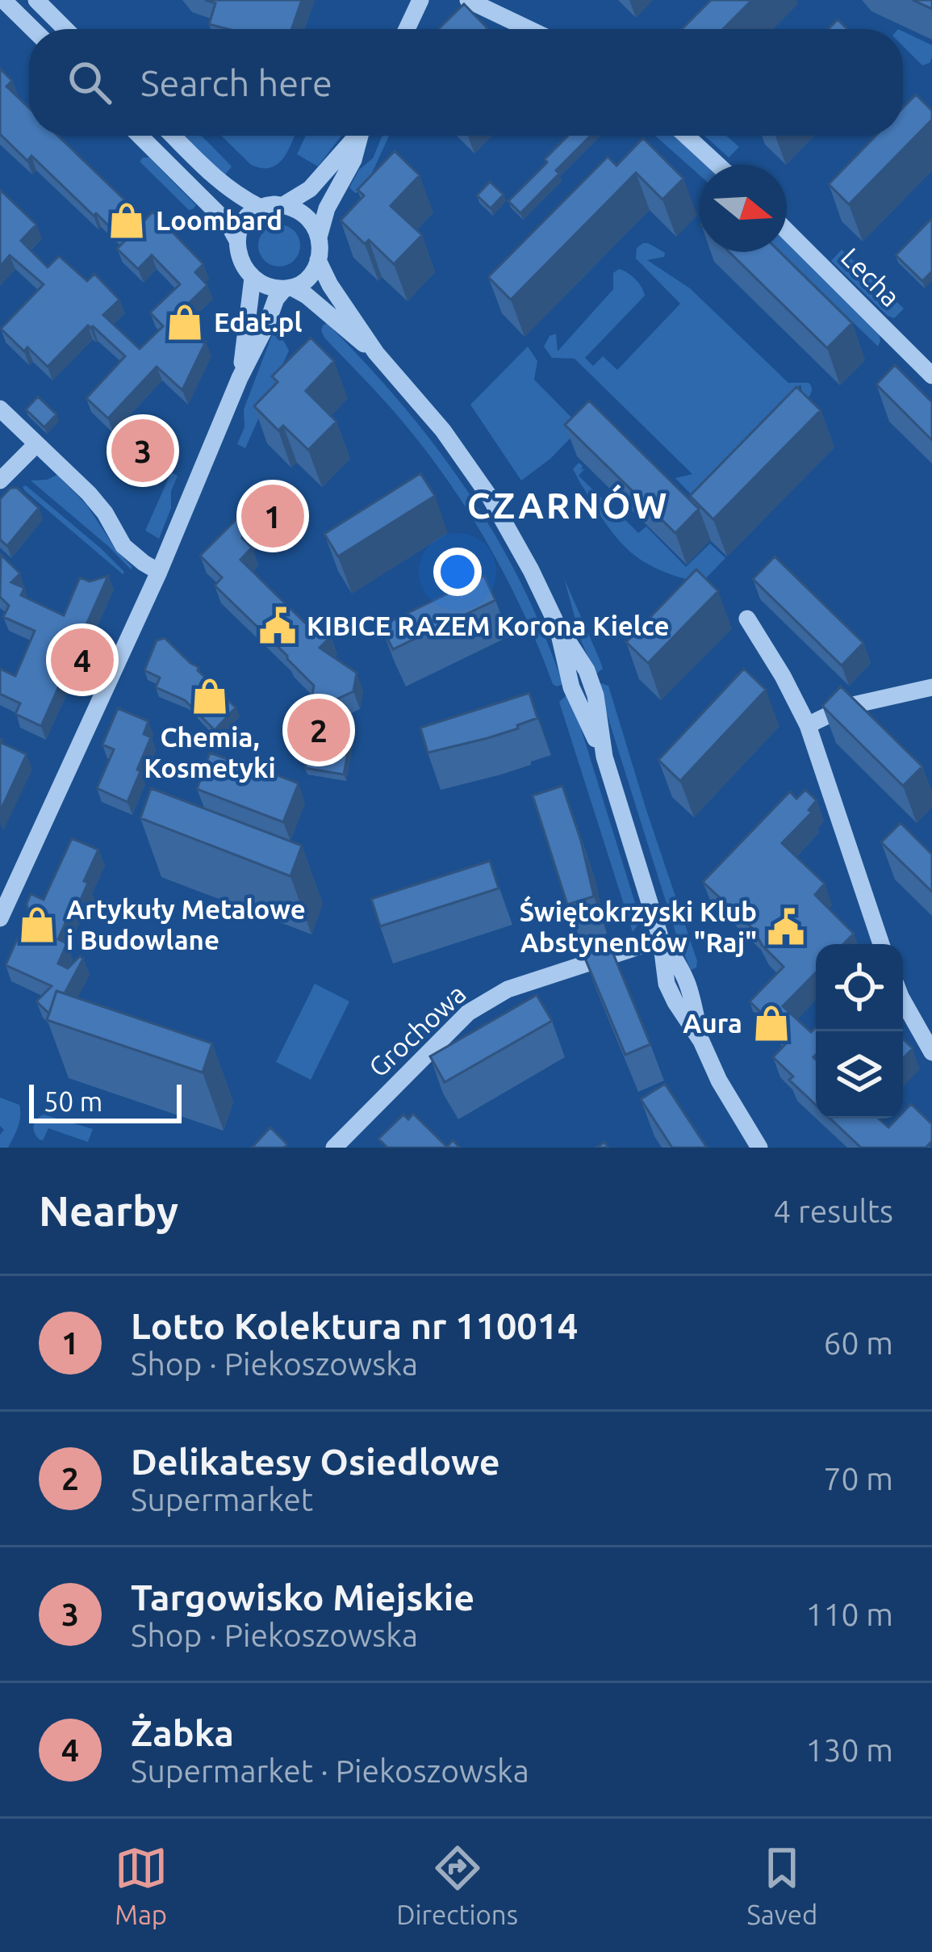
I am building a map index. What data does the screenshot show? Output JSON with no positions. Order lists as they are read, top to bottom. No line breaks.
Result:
{"streets":{"street":["Lecha","Grochowa"]},"districts":["CZARNÓW"],"places":{"shop":["Loombard","Edat.pl","Chemia, Kosmetyki","Artykuły Metalowe i Budowlane","Aura"],"public building":["KIBICE RAZEM Korona Kielce","Świętokrzyski Klub Abstynentów \"Raj\""]},"scale_bar":"50 m","north":"right","page":{"search":"Search here","pins":["3","1","4","2"],"scale":"50 m","heading":["Nearby","4 results"],"list":[{"mark":"1","name":"Lotto Kolektura nr 110014","note":"Shop · Piekoszowska","value":"60 m"},{"mark":"2","name":"Delikatesy Osiedlowe","note":"Supermarket","value":"70 m"},{"mark":"3","name":"Targowisko Miejskie","note":"Shop · Piekoszowska","value":"110 m"},{"mark":"4","name":"Żabka","note":"Supermarket · Piekoszowska","value":"130 m"}],"nav":["Map","Directions","Saved"]}}
